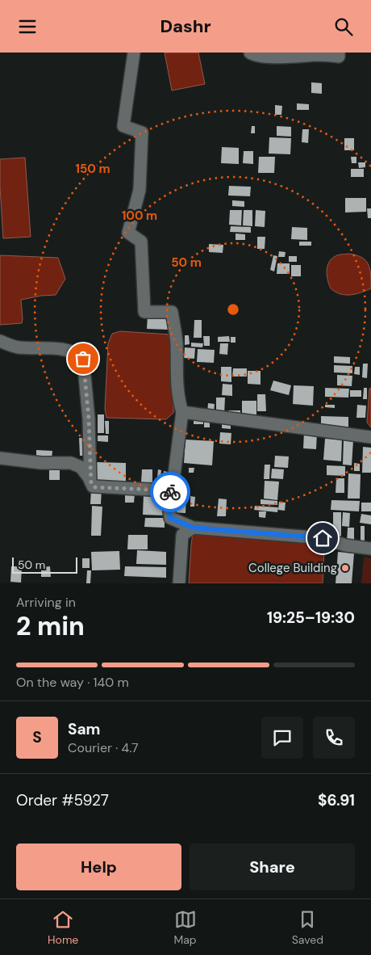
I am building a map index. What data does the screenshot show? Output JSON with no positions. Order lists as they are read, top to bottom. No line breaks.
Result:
{"places":["College Building"],"scale_bar":"50 m","page":{"header":"Dashr","scale":"50 m","heading":["2 min","Arriving in","19:25–19:30"],"panel":["Sam","Courier · 4.7","Order #5927","$6.91"],"bar":"On the way · 140 m","round":"S","buttons":["Help","Share"],"tabs":["Home","Map","Saved"]},"rings":["150 m","100 m","50 m"]}
